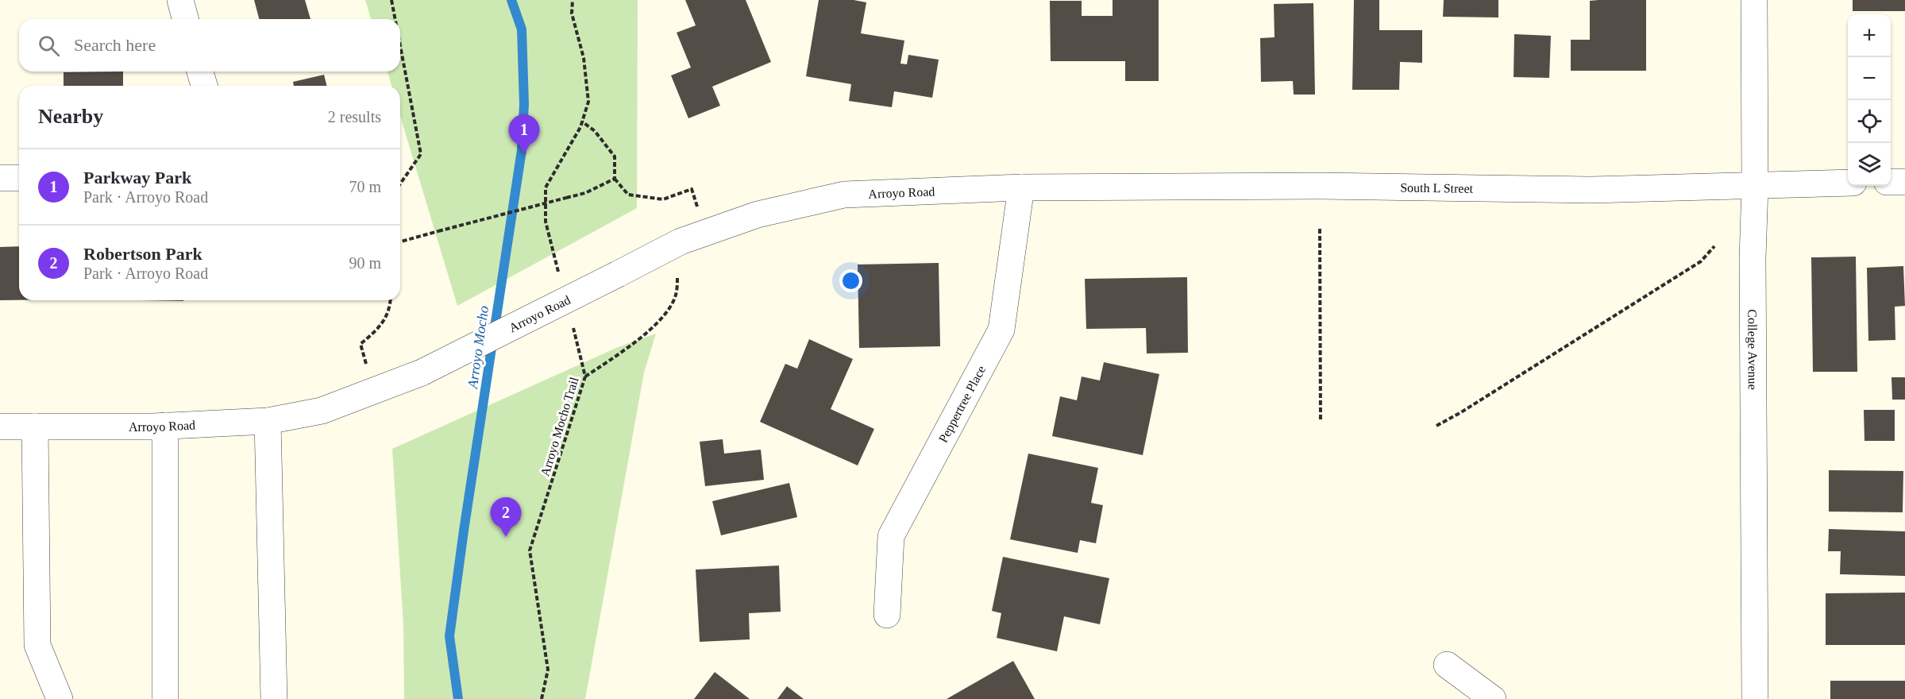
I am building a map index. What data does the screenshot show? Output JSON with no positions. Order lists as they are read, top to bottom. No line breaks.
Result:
{"streets":{"street":["South L Street","Arroyo Road","College Avenue","Peppertree Place"],"path":["Arroyo Mocho Trail"]},"crossings":[["South L Street","Arroyo Road"],["South L Street","College Avenue"],["South L Street","Peppertree Place"],["Arroyo Road","Peppertree Place"]],"water":["Arroyo Mocho"],"page":{"map_buttons":["+","−"],"search":"Search here","heading":["Nearby","2 results"],"pins":["1","2"],"list":[{"mark":"1","name":"Parkway Park","note":"Park · Arroyo Road","value":"70 m"},{"mark":"2","name":"Robertson Park","note":"Park · Arroyo Road","value":"90 m"}]}}
